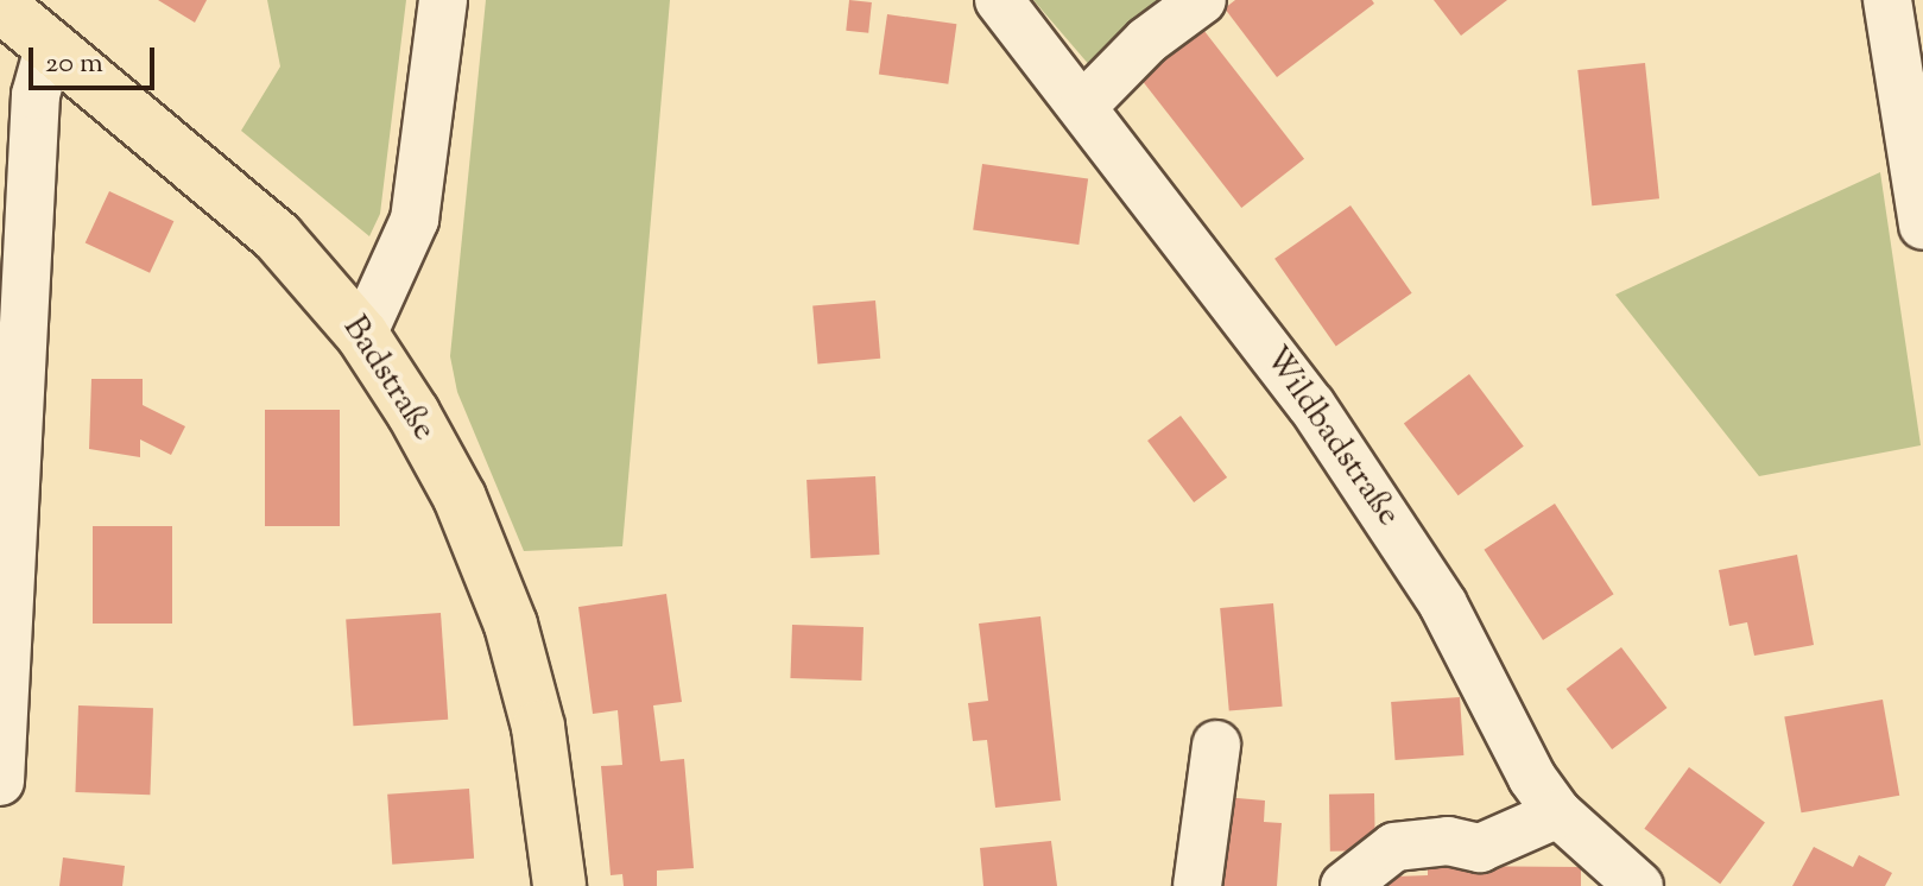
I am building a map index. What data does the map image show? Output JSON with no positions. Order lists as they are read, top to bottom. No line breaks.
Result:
{"streets":{"main road":["Badstraße"],"street":["Wildbadstraße"]},"scale_bar":"20 m"}
